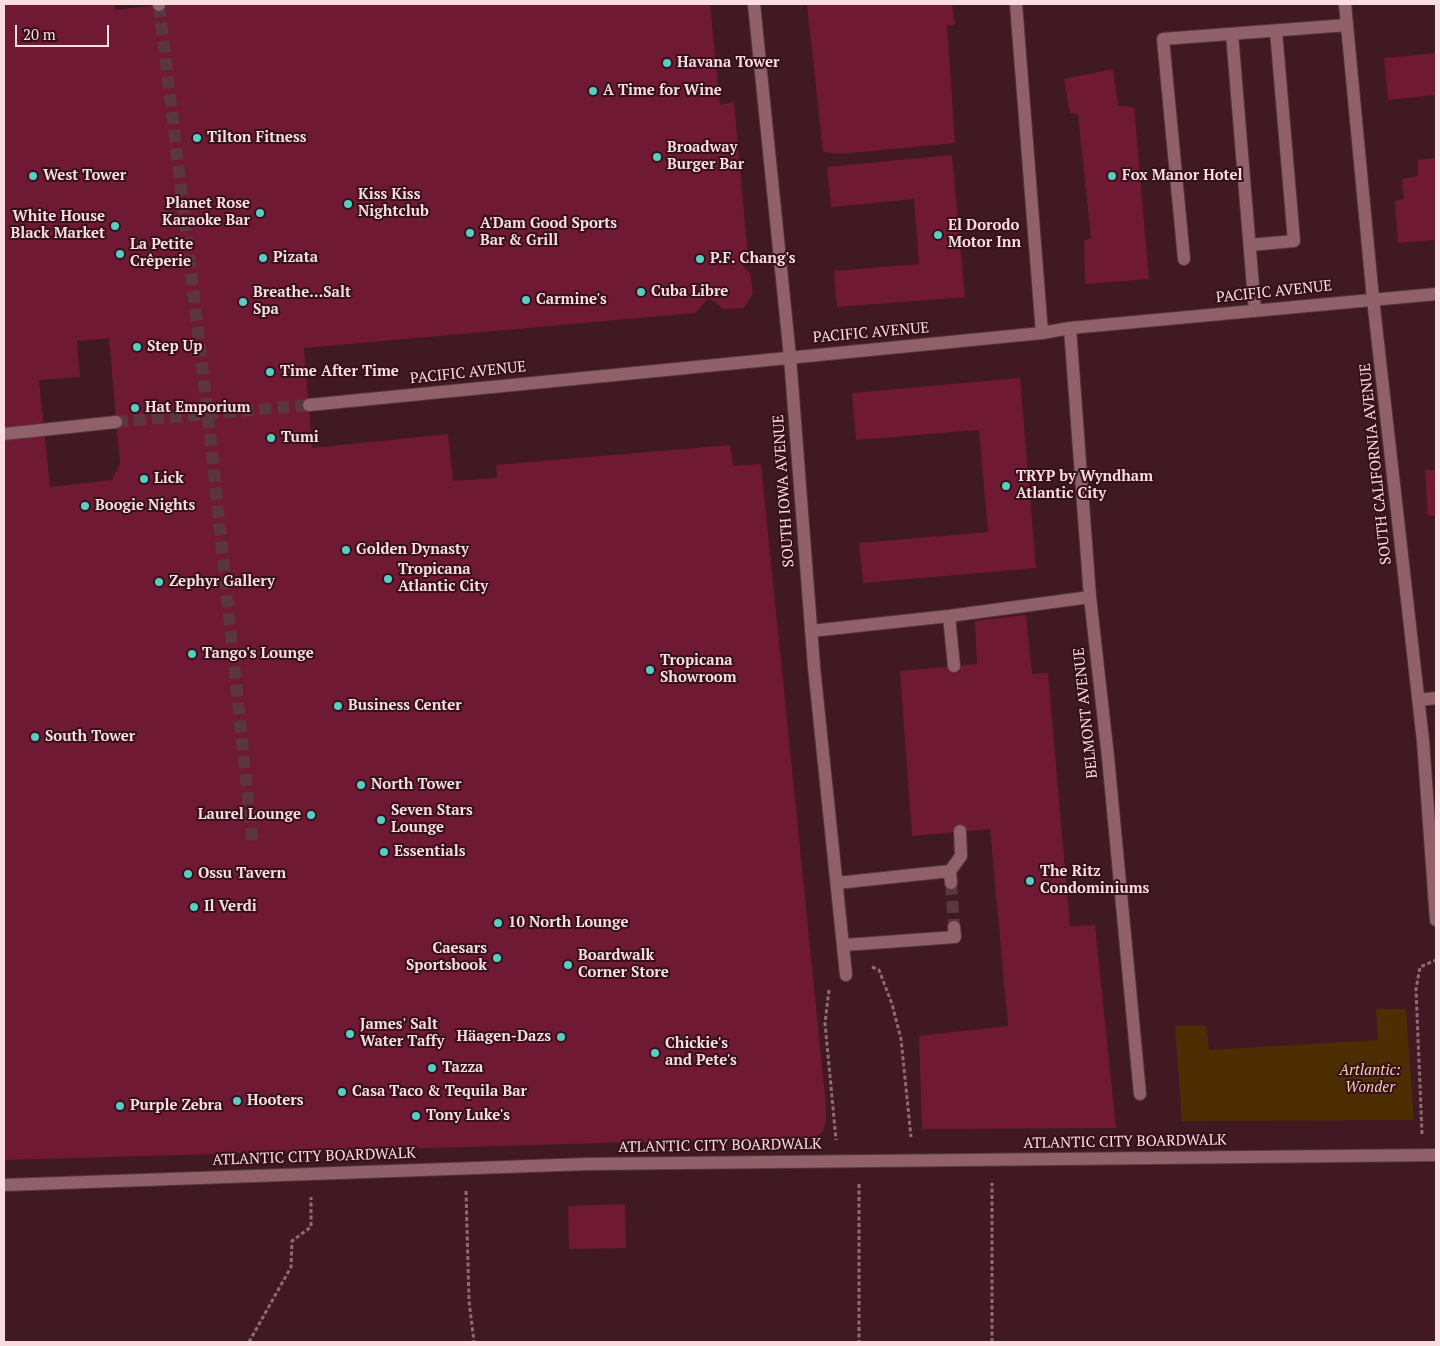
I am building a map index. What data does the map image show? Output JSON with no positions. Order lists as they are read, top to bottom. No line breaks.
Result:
{"streets":{"street":["PACIFIC AVENUE","SOUTH CALIFORNIA AVENUE","SOUTH IOWA AVENUE","BELMONT AVENUE","ATLANTIC CITY BOARDWALK"]},"crossings":[["PACIFIC AVENUE","SOUTH CALIFORNIA AVENUE"],["PACIFIC AVENUE","SOUTH IOWA AVENUE"],["PACIFIC AVENUE","BELMONT AVENUE"]],"parks":["Artlantic: Wonder"],"places":["Havana Tower","A Time for Wine","Tilton Fitness","Broadway Burger Bar","West Tower","Fox Manor Hotel","Kiss Kiss Nightclub","Planet Rose Karaoke Bar","White House Black Market","A'Dam Good Sports Bar & Grill","El Dorodo Motor Inn","La Petite Crêperie","Pizata","P.F. Chang's","Cuba Libre","Carmine's","Breathe...Salt Spa","Step Up","Time After Time","Hat Emporium","Tumi","Lick","TRYP by Wyndham Atlantic City","Boogie Nights","Golden Dynasty","Tropicana Atlantic City","Zephyr Gallery","Tango's Lounge","Tropicana Showroom","Business Center","South Tower","North Tower","Laurel Lounge","Seven Stars Lounge","Essentials","Ossu Tavern","The Ritz Condominiums","Il Verdi","10 North Lounge","Caesars Sportsbook","Boardwalk Corner Store","James' Salt Water Taffy","Häagen-Dazs","Chickie's and Pete's","Tazza","Casa Taco & Tequila Bar","Hooters","Purple Zebra","Tony Luke's"],"scale_bar":"20 m"}
